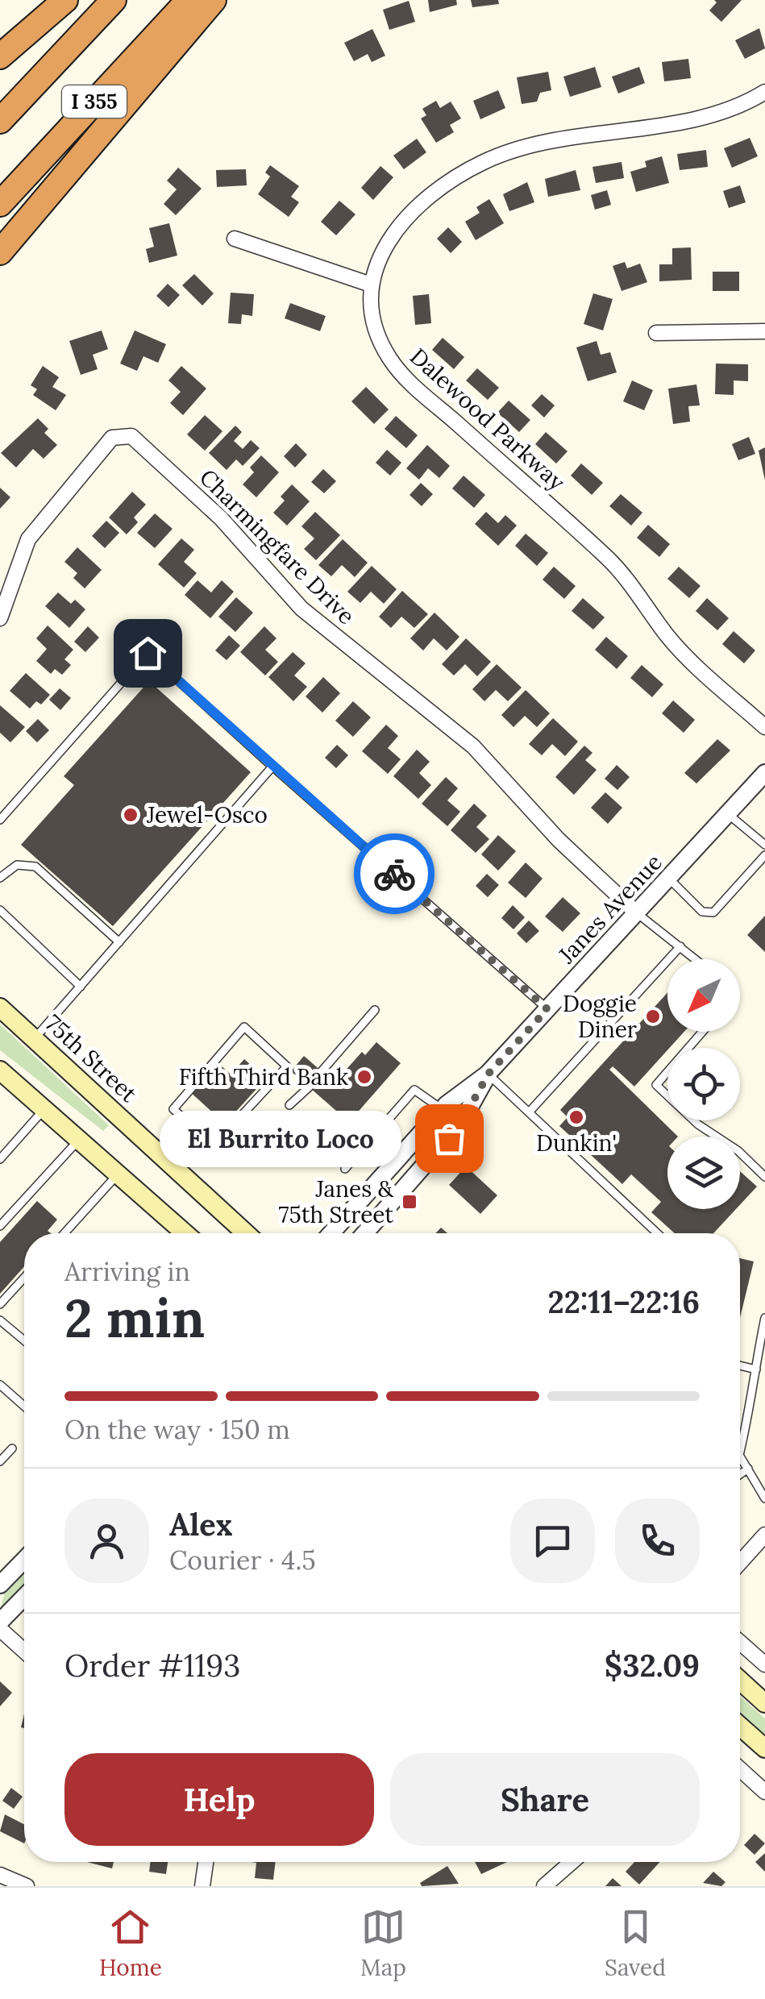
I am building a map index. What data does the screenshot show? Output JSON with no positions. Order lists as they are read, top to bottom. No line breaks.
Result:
{"streets":{"highway":["I 355"],"main road":["75th Street"],"street":["Dalewood Parkway","Charmingfare Drive","Janes Avenue"]},"crossings":[["Charmingfare Drive","Janes Avenue"]],"places":{"other":["Jewel-Osco","Doggie Diner","Fifth Third Bank","Dunkin'","El Burrito Loco"],"transit":["Janes & 75th Street"]},"north":"bottom left","page":{"bubble":"El Burrito Loco","heading":["2 min","Arriving in","22:11–22:16"],"panel":["Alex","Courier · 4.5","Order #1193","$32.09"],"bar":"On the way · 150 m","buttons":["Help","Share"],"tabs":["Home","Map","Saved"]}}
